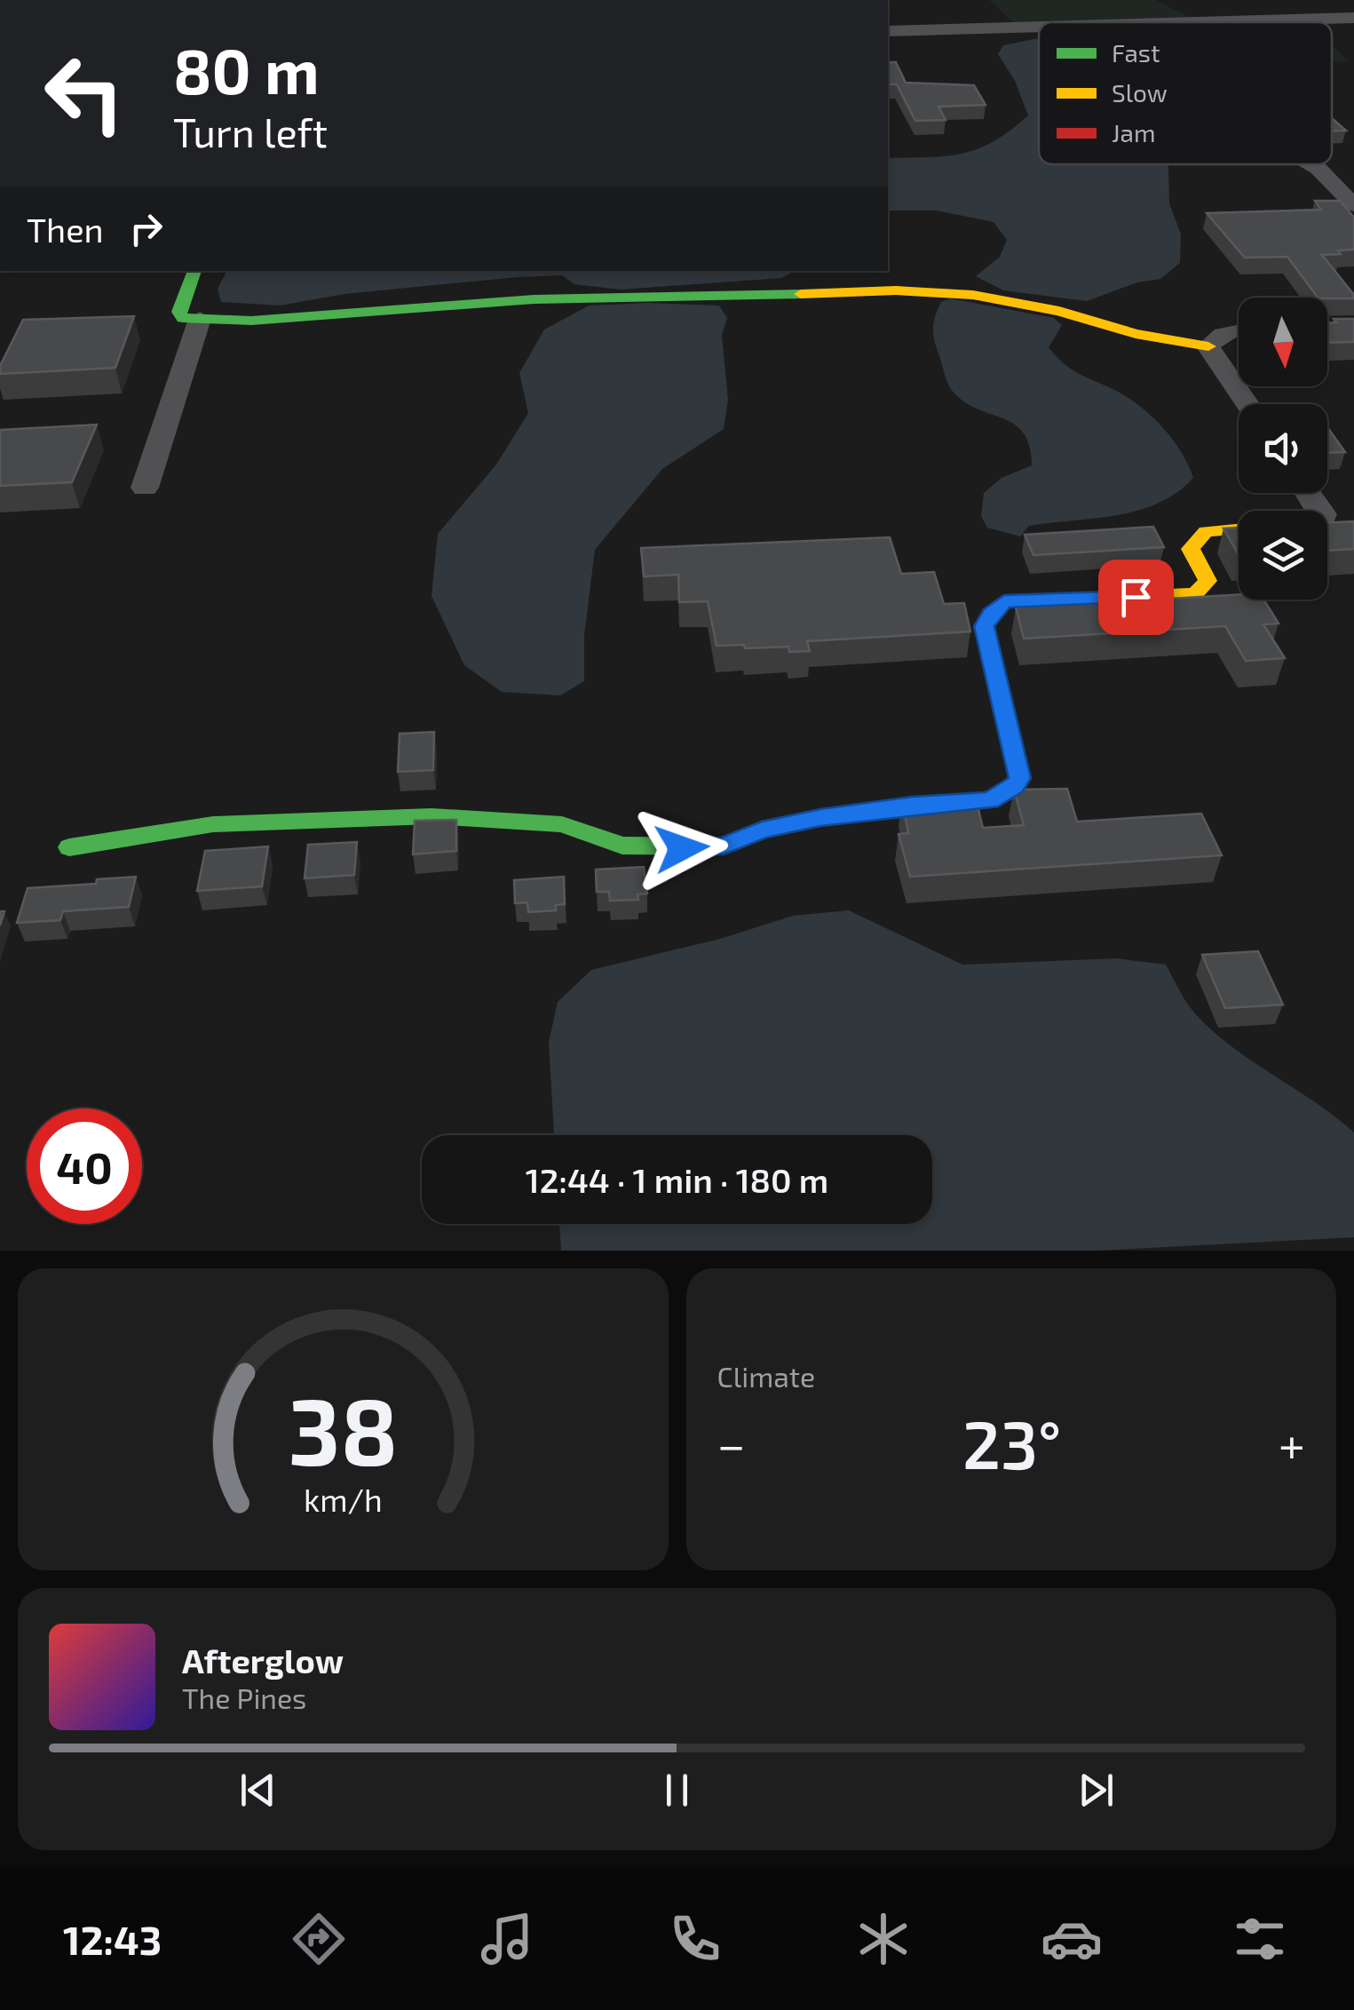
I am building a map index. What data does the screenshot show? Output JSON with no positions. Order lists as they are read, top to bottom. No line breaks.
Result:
{"legend":["Fast","Slow","Jam"],"north":"bottom","page":{"turn":["80 m","Turn left"],"then":"Then","limit":"40","trip":"12:44 · 1 min · 180 m","tile":"Climate","heat":["−","23°","+"],"song":["Afterglow","The Pines"],"tabs":"12:43","gauge":["38","km/h"]}}
